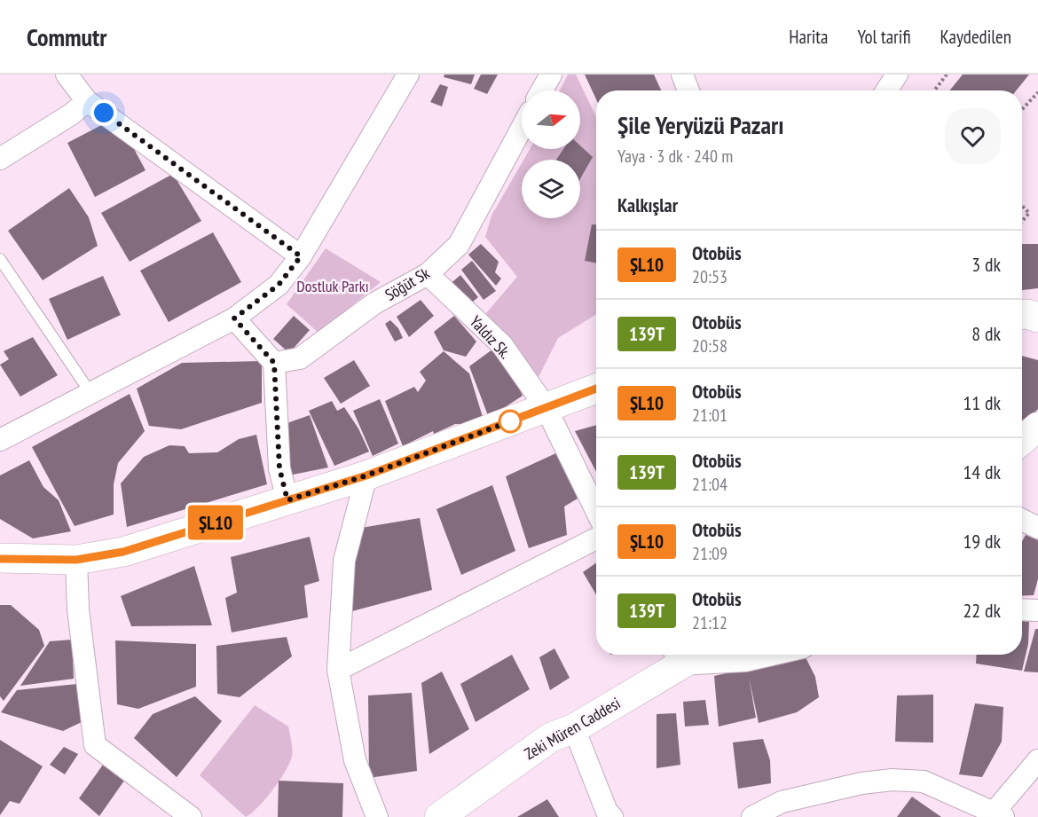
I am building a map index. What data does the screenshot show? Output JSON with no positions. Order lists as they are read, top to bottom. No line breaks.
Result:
{"streets":{"main road":["Zeki Müren Caddesi"],"street":["Söğüt Sk","Yaldız Sk."]},"crossings":[["Söğüt Sk","Yaldız Sk."]],"parks":["Dostluk Parkı"],"lines":["bus line ŞL10"],"north":"right","page":{"header":"Commutr","nav":["Harita","Yol tarifi","Kaydedilen"],"on_map":"ŞL10","heading":[["Şile Yeryüzü Pazarı","Yaya · 3 dk · 240 m"],"Kalkışlar"],"list":[{"mark":"ŞL10","name":"Otobüs","note":"20:53","value":"3 dk"},{"mark":"139T","name":"Otobüs","note":"20:58","value":"8 dk"},{"mark":"ŞL10","name":"Otobüs","note":"21:01","value":"11 dk"},{"mark":"139T","name":"Otobüs","note":"21:04","value":"14 dk"},{"mark":"ŞL10","name":"Otobüs","note":"21:09","value":"19 dk"},{"mark":"139T","name":"Otobüs","note":"21:12","value":"22 dk"}]}}
